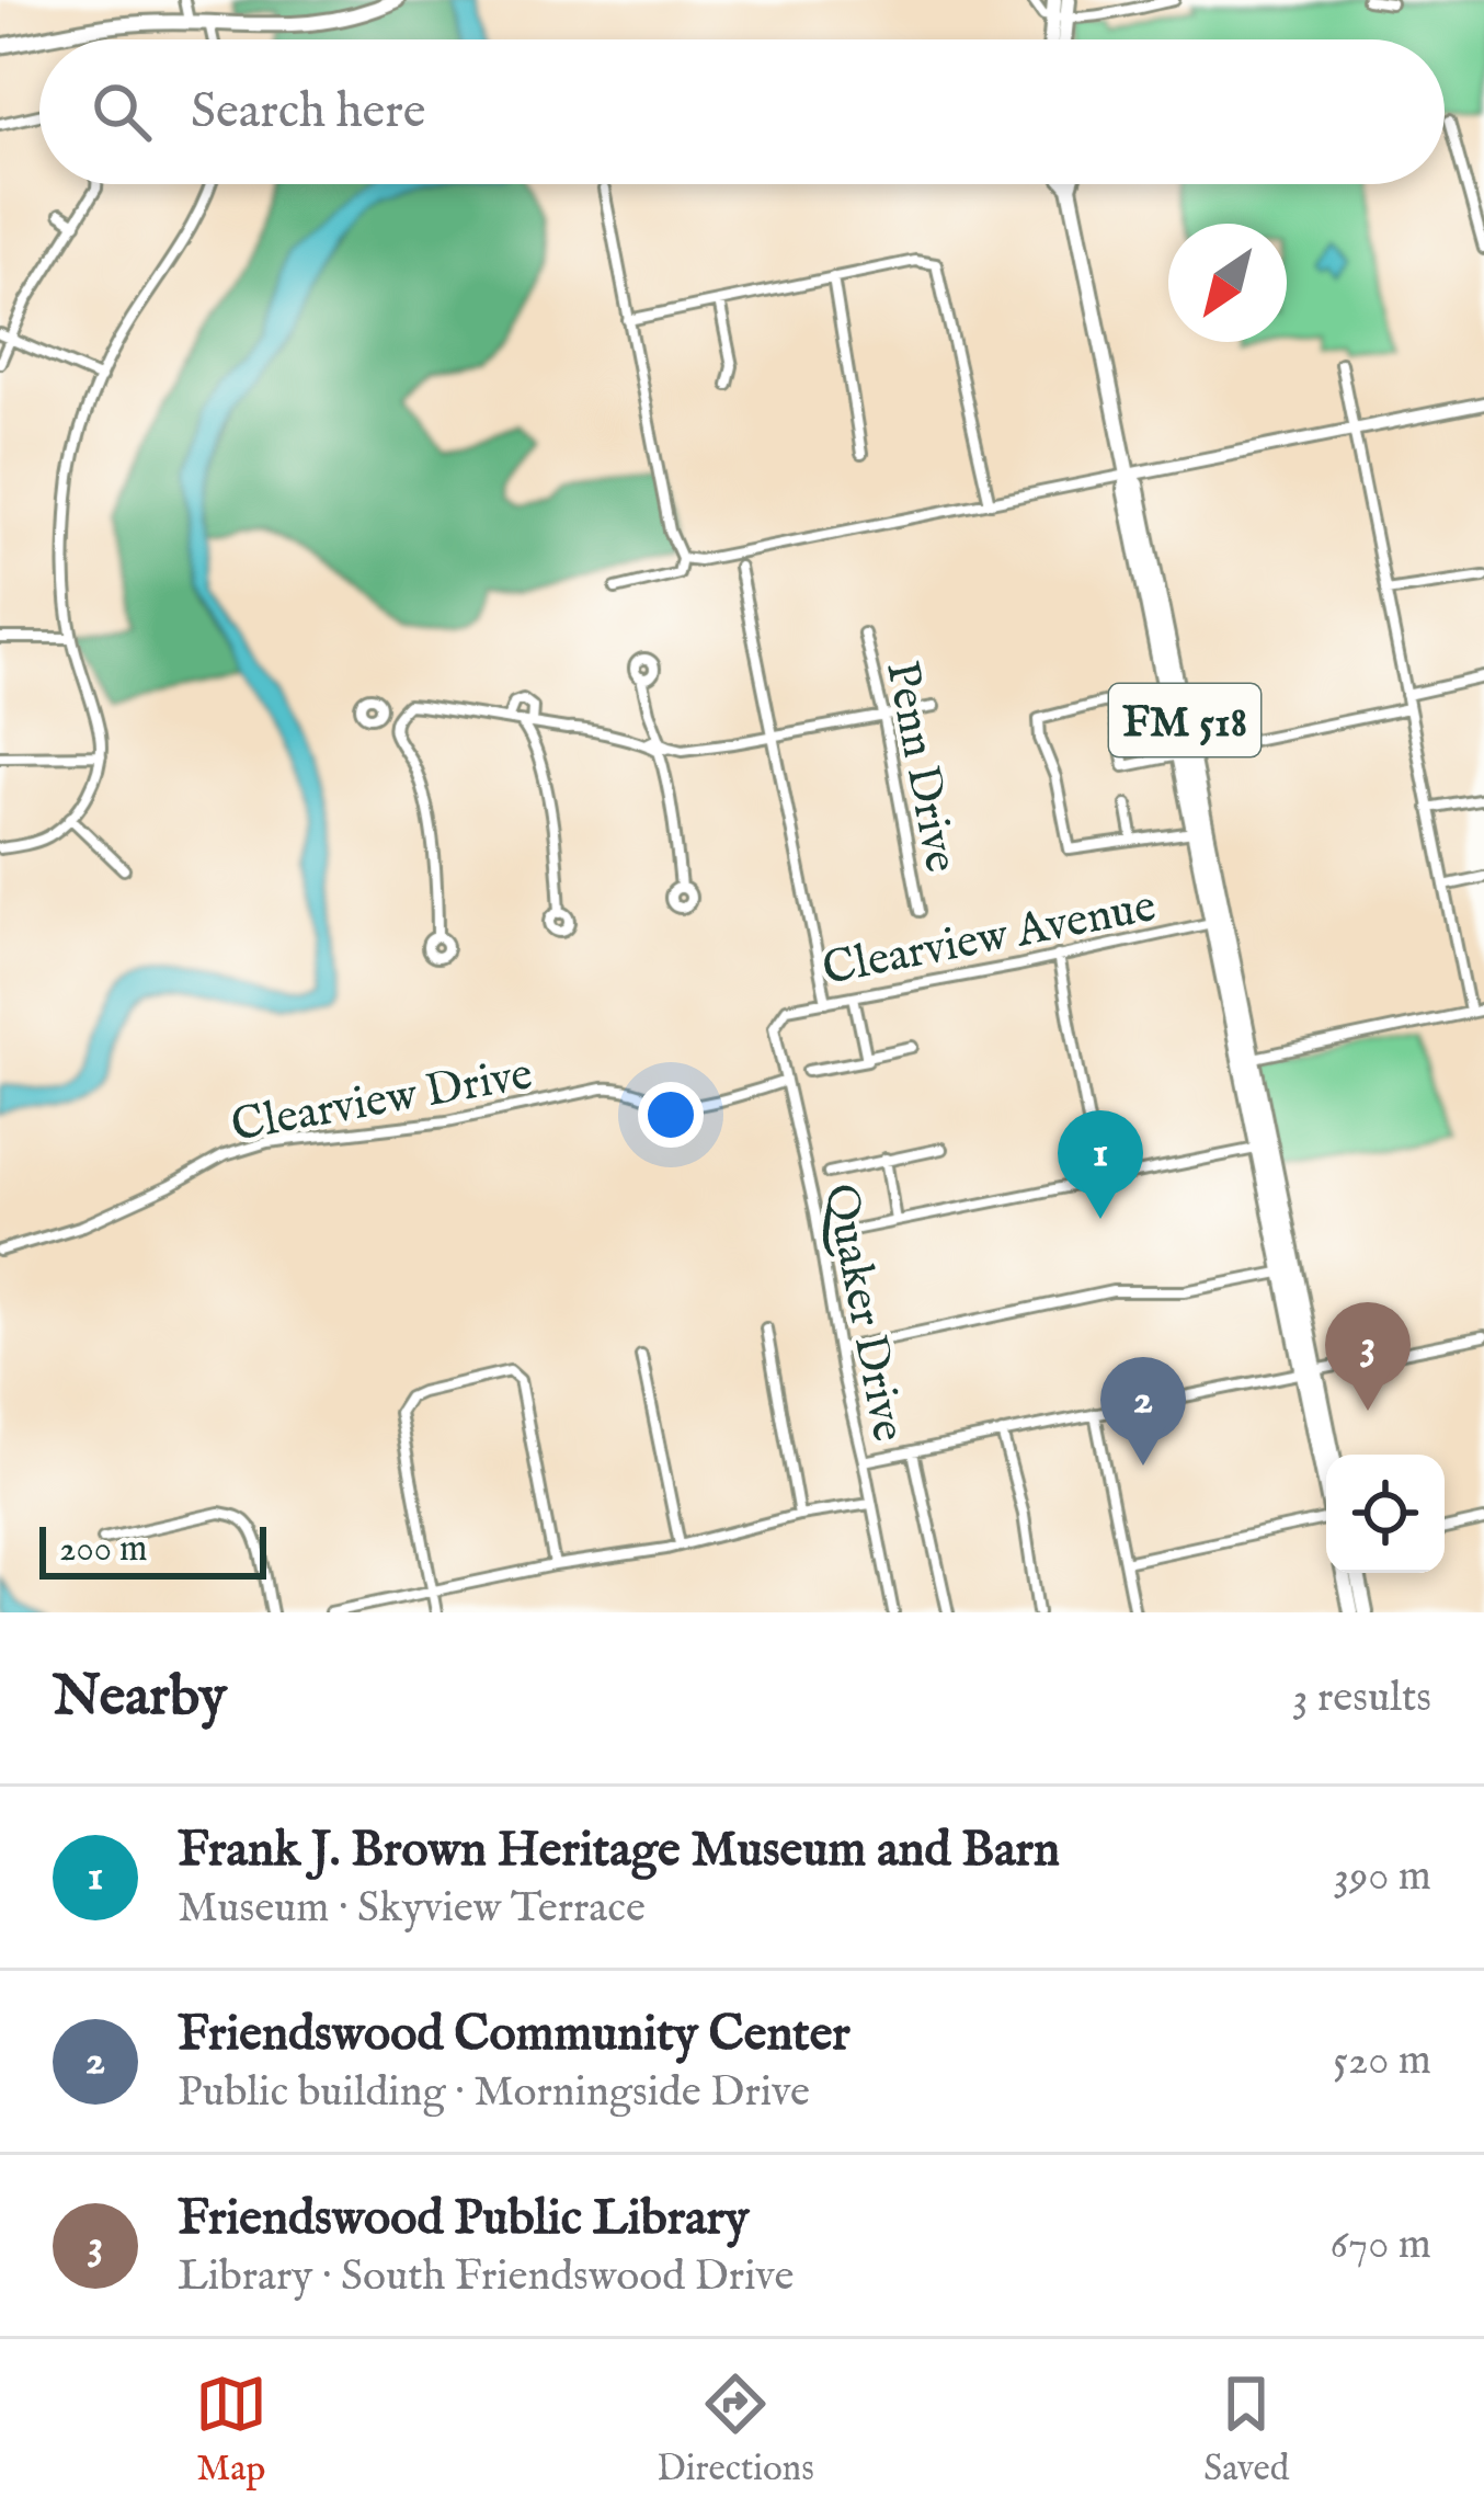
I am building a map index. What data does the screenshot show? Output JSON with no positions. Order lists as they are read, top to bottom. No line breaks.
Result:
{"streets":{"main road":["FM 518"],"street":["Penn Drive","Clearview Avenue","Clearview Drive","Quaker Drive"]},"crossings":[["FM 518","Clearview Avenue"],["Clearview Avenue","Quaker Drive"],["Clearview Drive","Quaker Drive"]],"scale_bar":"200 m","north":"bottom left","page":{"search":"Search here","pins":["1","3","2"],"scale":"200 m","heading":["Nearby","3 results"],"list":[{"mark":"1","name":"Frank J. Brown Heritage Museum and Barn","note":"Museum · Skyview Terrace","value":"390 m"},{"mark":"2","name":"Friendswood Community Center","note":"Public building · Morningside Drive","value":"520 m"},{"mark":"3","name":"Friendswood Public Library","note":"Library · South Friendswood Drive","value":"670 m"}],"nav":["Map","Directions","Saved"]}}
